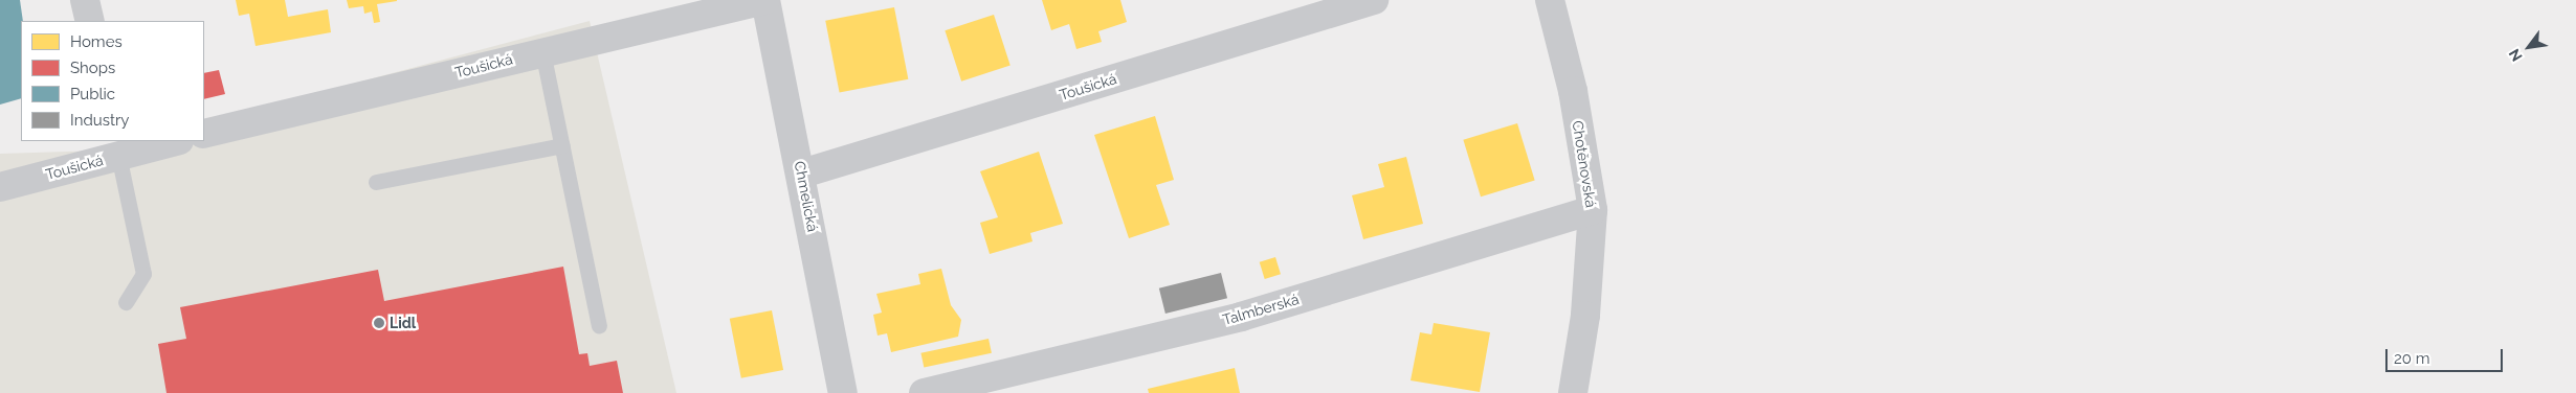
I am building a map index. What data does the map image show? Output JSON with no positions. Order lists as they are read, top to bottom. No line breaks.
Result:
{"streets":{"street":["Toušická","Chotěnovská","Chmelická","Talmberská"]},"crossings":[["Toušická","Chmelická"],["Chotěnovská","Talmberská"]],"places":["Lidl"],"legend":["Homes","Shops","Public","Industry"],"scale_bar":"20 m","north":"bottom left"}
